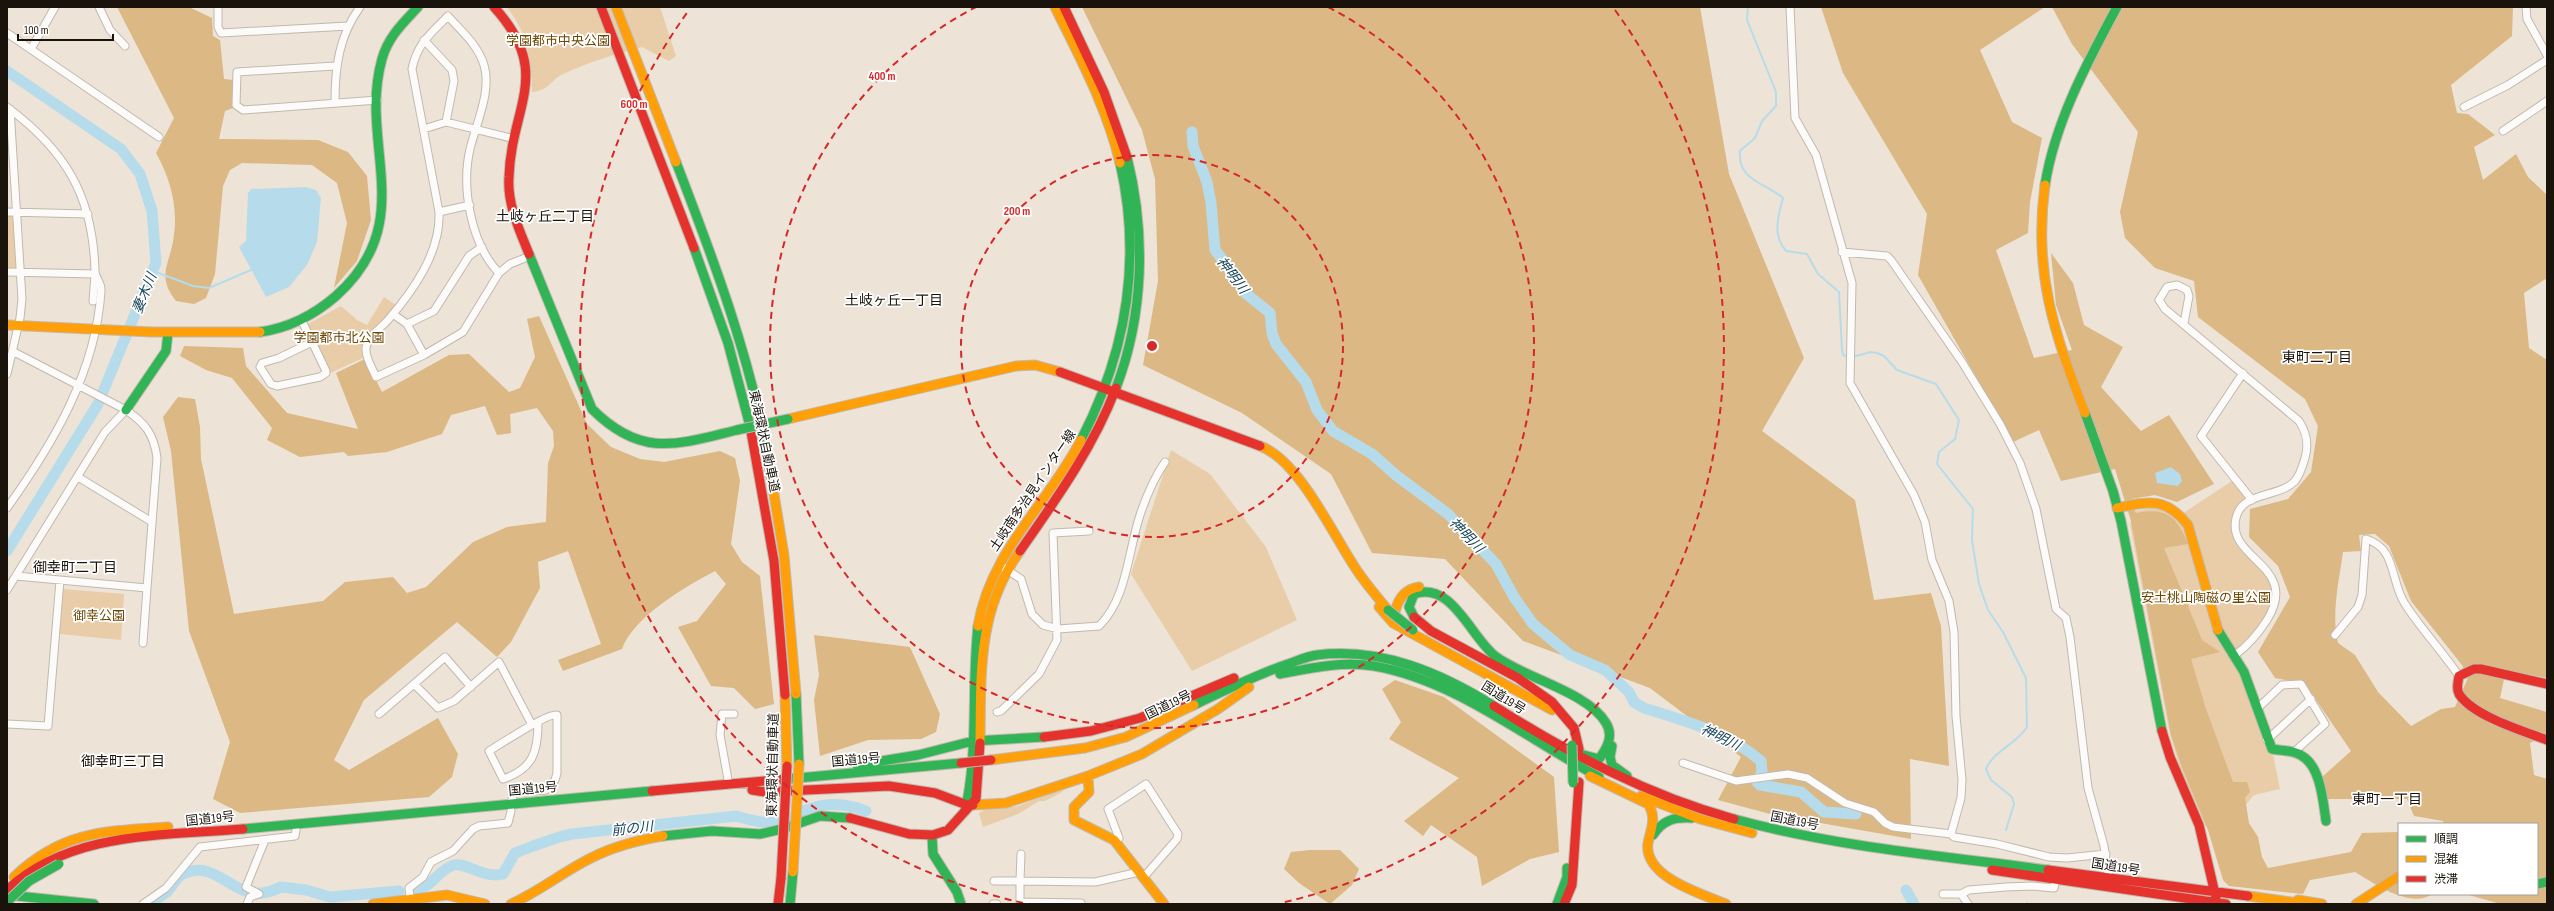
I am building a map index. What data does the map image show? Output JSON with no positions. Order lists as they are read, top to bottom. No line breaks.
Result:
{"streets":{"main road":["東海環状自動車道","土岐南多治見インター線","国道19号"]},"districts":["土岐ヶ丘二丁目","土岐ヶ丘一丁目","東町二丁目","御幸町二丁目","御幸町三丁目","東町一丁目"],"water":["神明川","妻木川","前の川"],"parks":["学園都市中央公園","学園都市北公園","安土桃山陶磁の里公園","御幸公園"],"legend":["順調","混雑","渋滞"],"scale_bar":"100 m","rings":["400 m","600 m","200 m"]}
